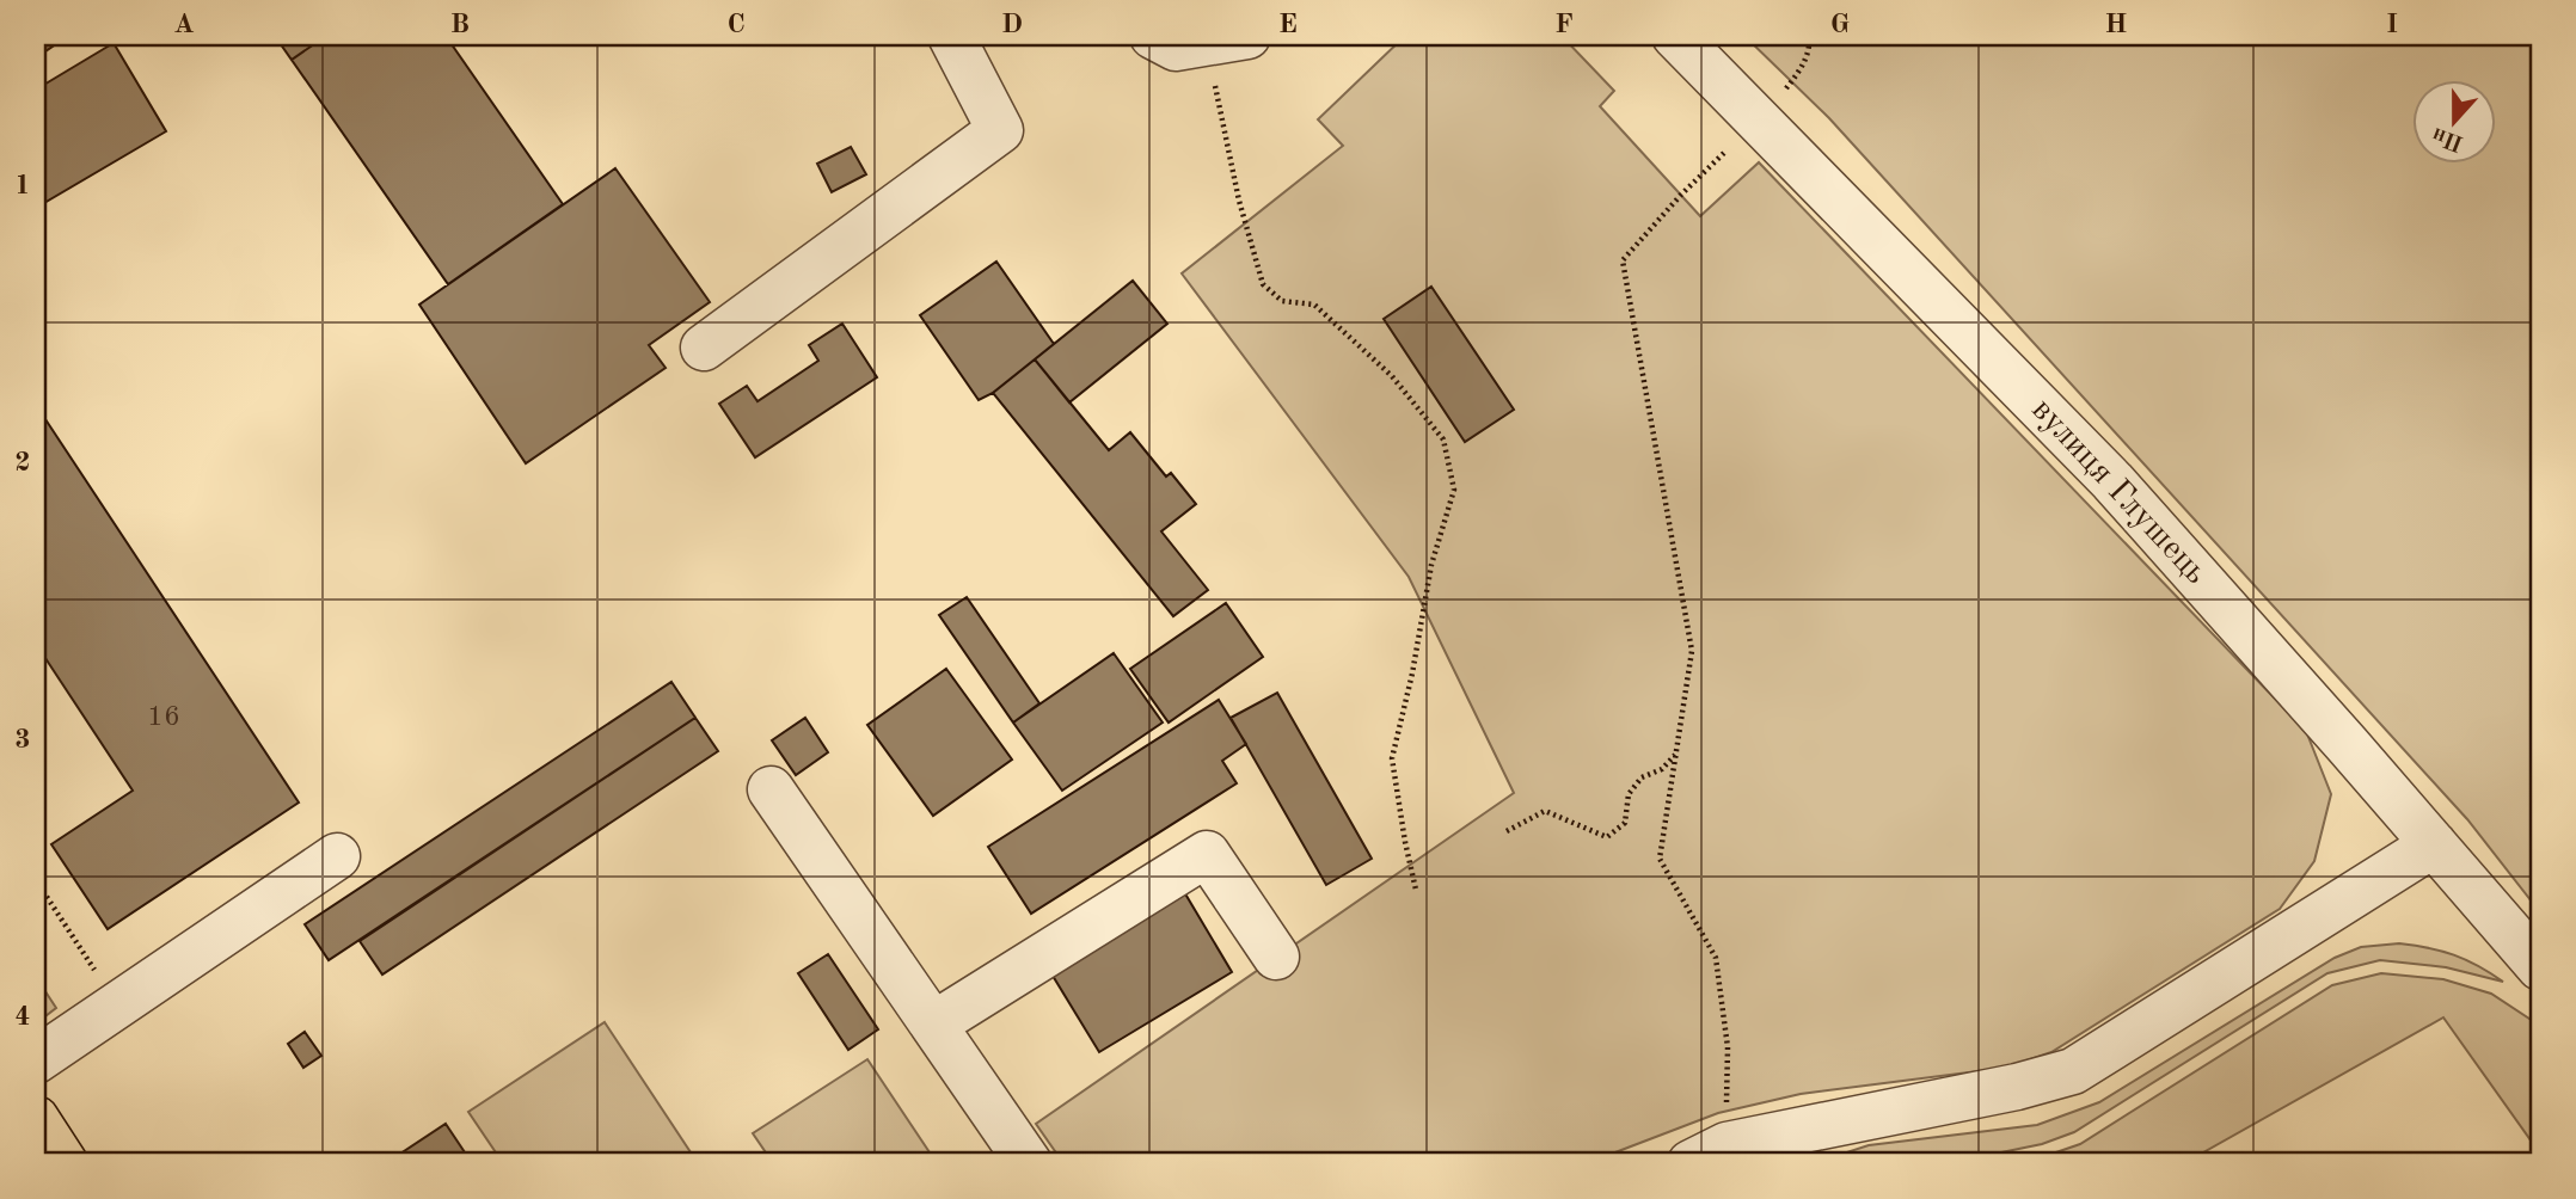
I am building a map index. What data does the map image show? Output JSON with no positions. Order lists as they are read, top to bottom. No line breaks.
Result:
{"streets":{"street":["вулиця Глушець"]},"house_numbers":["16"],"north":"bottom","grid":{"columns":["A","B","C","D","E","F","G","H","I"],"rows":["1","2","3","4"]}}
